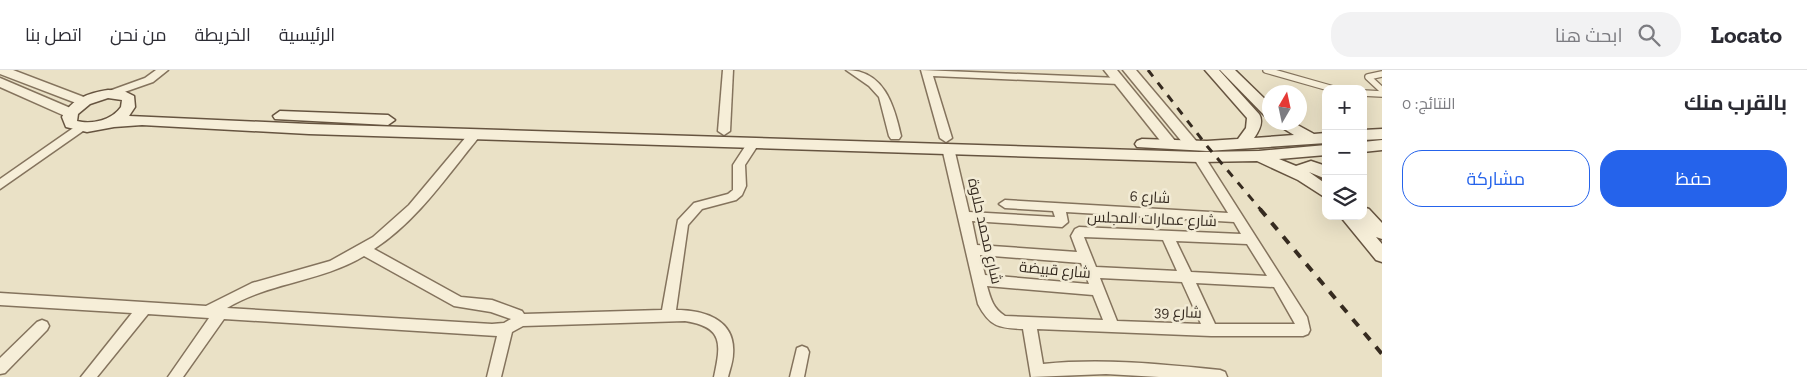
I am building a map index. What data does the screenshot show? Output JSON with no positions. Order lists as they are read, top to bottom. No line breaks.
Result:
{"streets":{"street":["شارع 6","شارع عمارات المجلس","شارع محمد حلاوة","شارع قبيضة","شارع 39"]},"crossings":[["شارع محمد حلاوة","شارع قبيضة"],["شارع محمد حلاوة","شارع 39"]],"north":"top","page":{"header":"Locato","search":"ابحث هنا","nav":["الرئيسية","الخريطة","من نحن","اتصل بنا"],"heading":["بالقرب منك","النتائج: 0"],"map_buttons":["+","−"],"buttons":["حفظ","مشاركة"]}}
